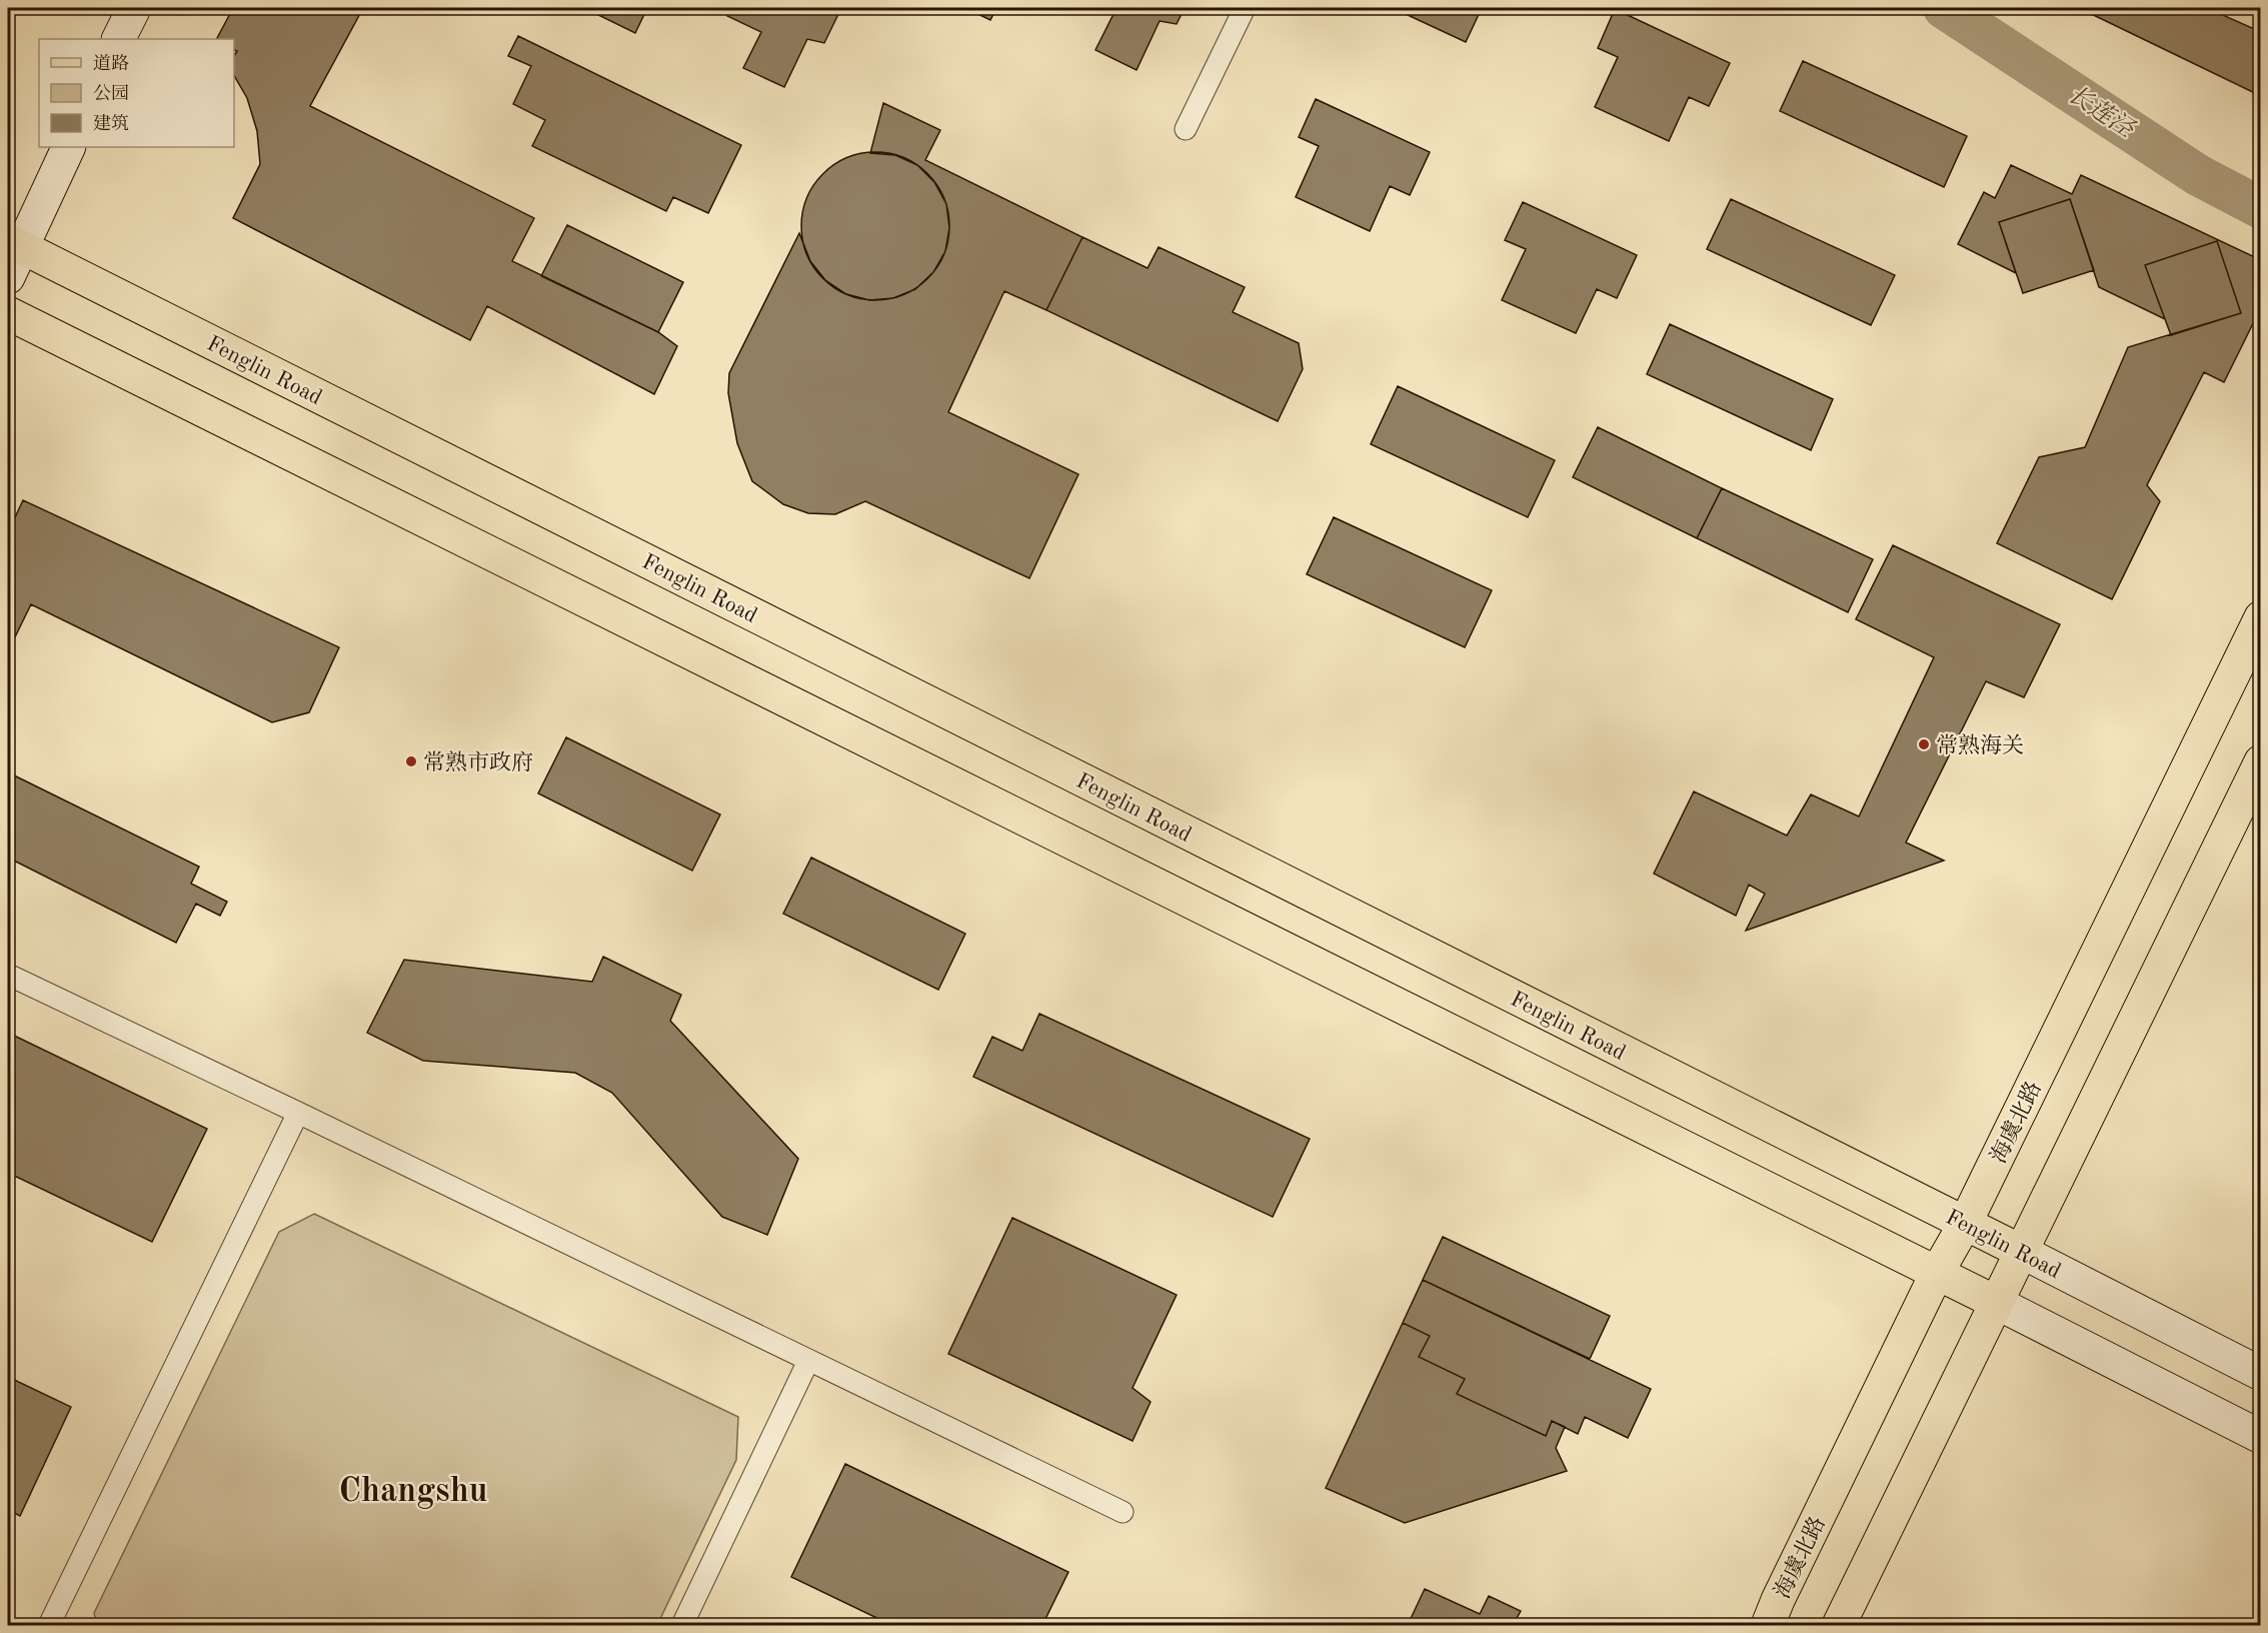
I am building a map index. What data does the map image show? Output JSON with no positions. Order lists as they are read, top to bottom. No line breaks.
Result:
{"streets":{"main road":["Fenglin Road","海虞北路"]},"crossings":[["Fenglin Road","海虞北路"]],"districts":["Changshu"],"water":["长莲泾"],"places":["常熟海关","常熟市政府"],"legend":["道路","公园","建筑"]}
